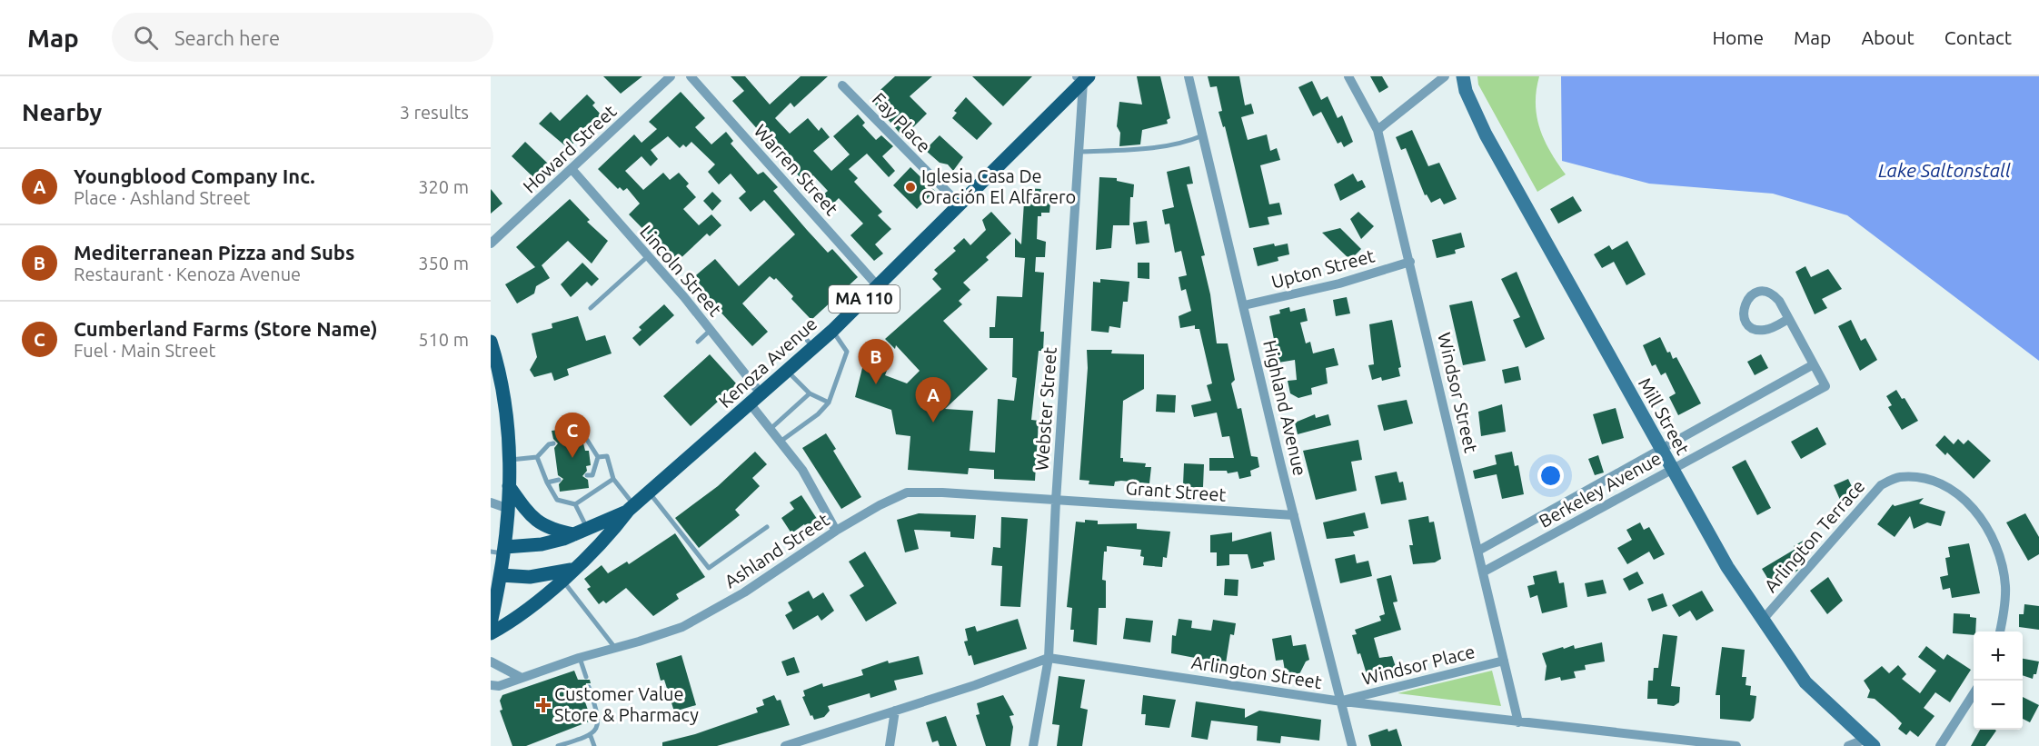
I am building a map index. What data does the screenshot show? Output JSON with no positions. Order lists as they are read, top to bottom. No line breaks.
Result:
{"streets":{"main road":["MA 110","Kenoza Avenue","Mill Street"],"street":["Fay Place","Howard Street","Warren Street","Upton Street","Lincoln Street","Windsor Street","Highland Avenue","Webster Street","Berkeley Avenue","Grant Street","Arlington Terrace","Ashland Street","Windsor Place","Arlington Street"]},"crossings":[["Fay Place","Kenoza Avenue"],["Howard Street","Lincoln Street"],["Warren Street","Kenoza Avenue"],["Upton Street","Windsor Street"],["Upton Street","Highland Avenue"],["Lincoln Street","Kenoza Avenue"],["Kenoza Avenue","Webster Street"],["Windsor Street","Berkeley Avenue"],["Windsor Street","Windsor Place"],["Windsor Street","Arlington Street"],["Highland Avenue","Grant Street"],["Highland Avenue","Windsor Place"],["Highland Avenue","Arlington Street"],["Webster Street","Grant Street"],["Webster Street","Ashland Street"],["Webster Street","Arlington Street"],["Mill Street","Berkeley Avenue"],["Mill Street","Arlington Terrace"],["Grant Street","Ashland Street"],["Windsor Place","Arlington Street"]],"water":["Lake Saltonstall"],"places":{"other":["Iglesia Casa De Oración El Alfarero"],"health":["Customer Value Store & Pharmacy"]},"page":{"header":"Map","search":"Search here","nav":["Home","Map","About","Contact"],"heading":["Nearby","3 results"],"list":[{"mark":"A","name":"Youngblood Company Inc.","note":"Place · Ashland Street","value":"320 m"},{"mark":"B","name":"Mediterranean Pizza and Subs","note":"Restaurant · Kenoza Avenue","value":"350 m"},{"mark":"C","name":"Cumberland Farms (Store Name)","note":"Fuel · Main Street","value":"510 m"}],"pins":["B","A","C"],"map_buttons":["+","−"]}}
